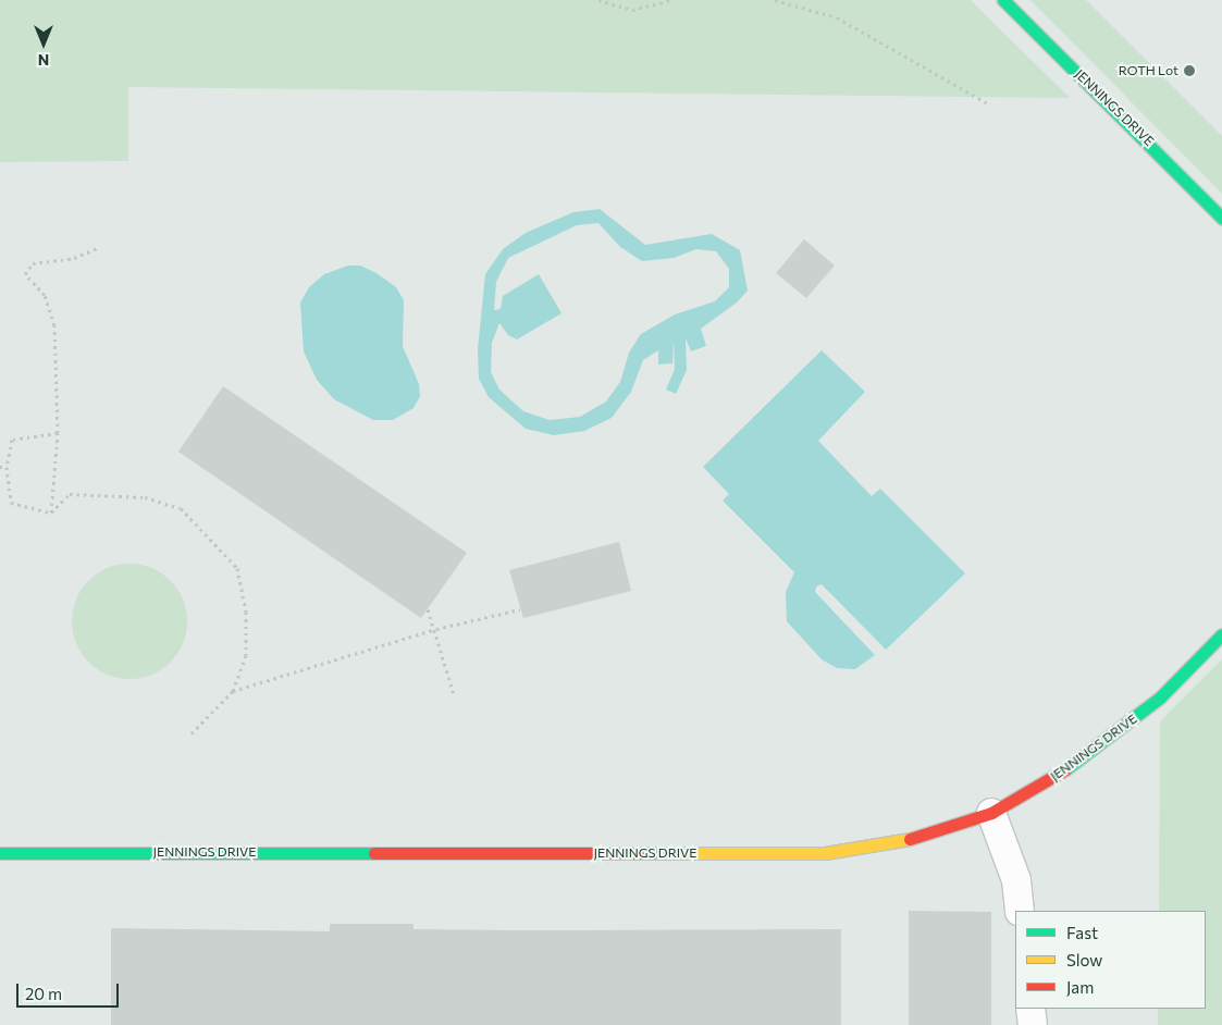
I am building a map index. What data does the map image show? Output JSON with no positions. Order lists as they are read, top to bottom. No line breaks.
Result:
{"streets":{"street":["JENNINGS DRIVE"]},"places":["ROTH Lot"],"legend":["Fast","Slow","Jam"],"scale_bar":"20 m","north":"bottom"}
